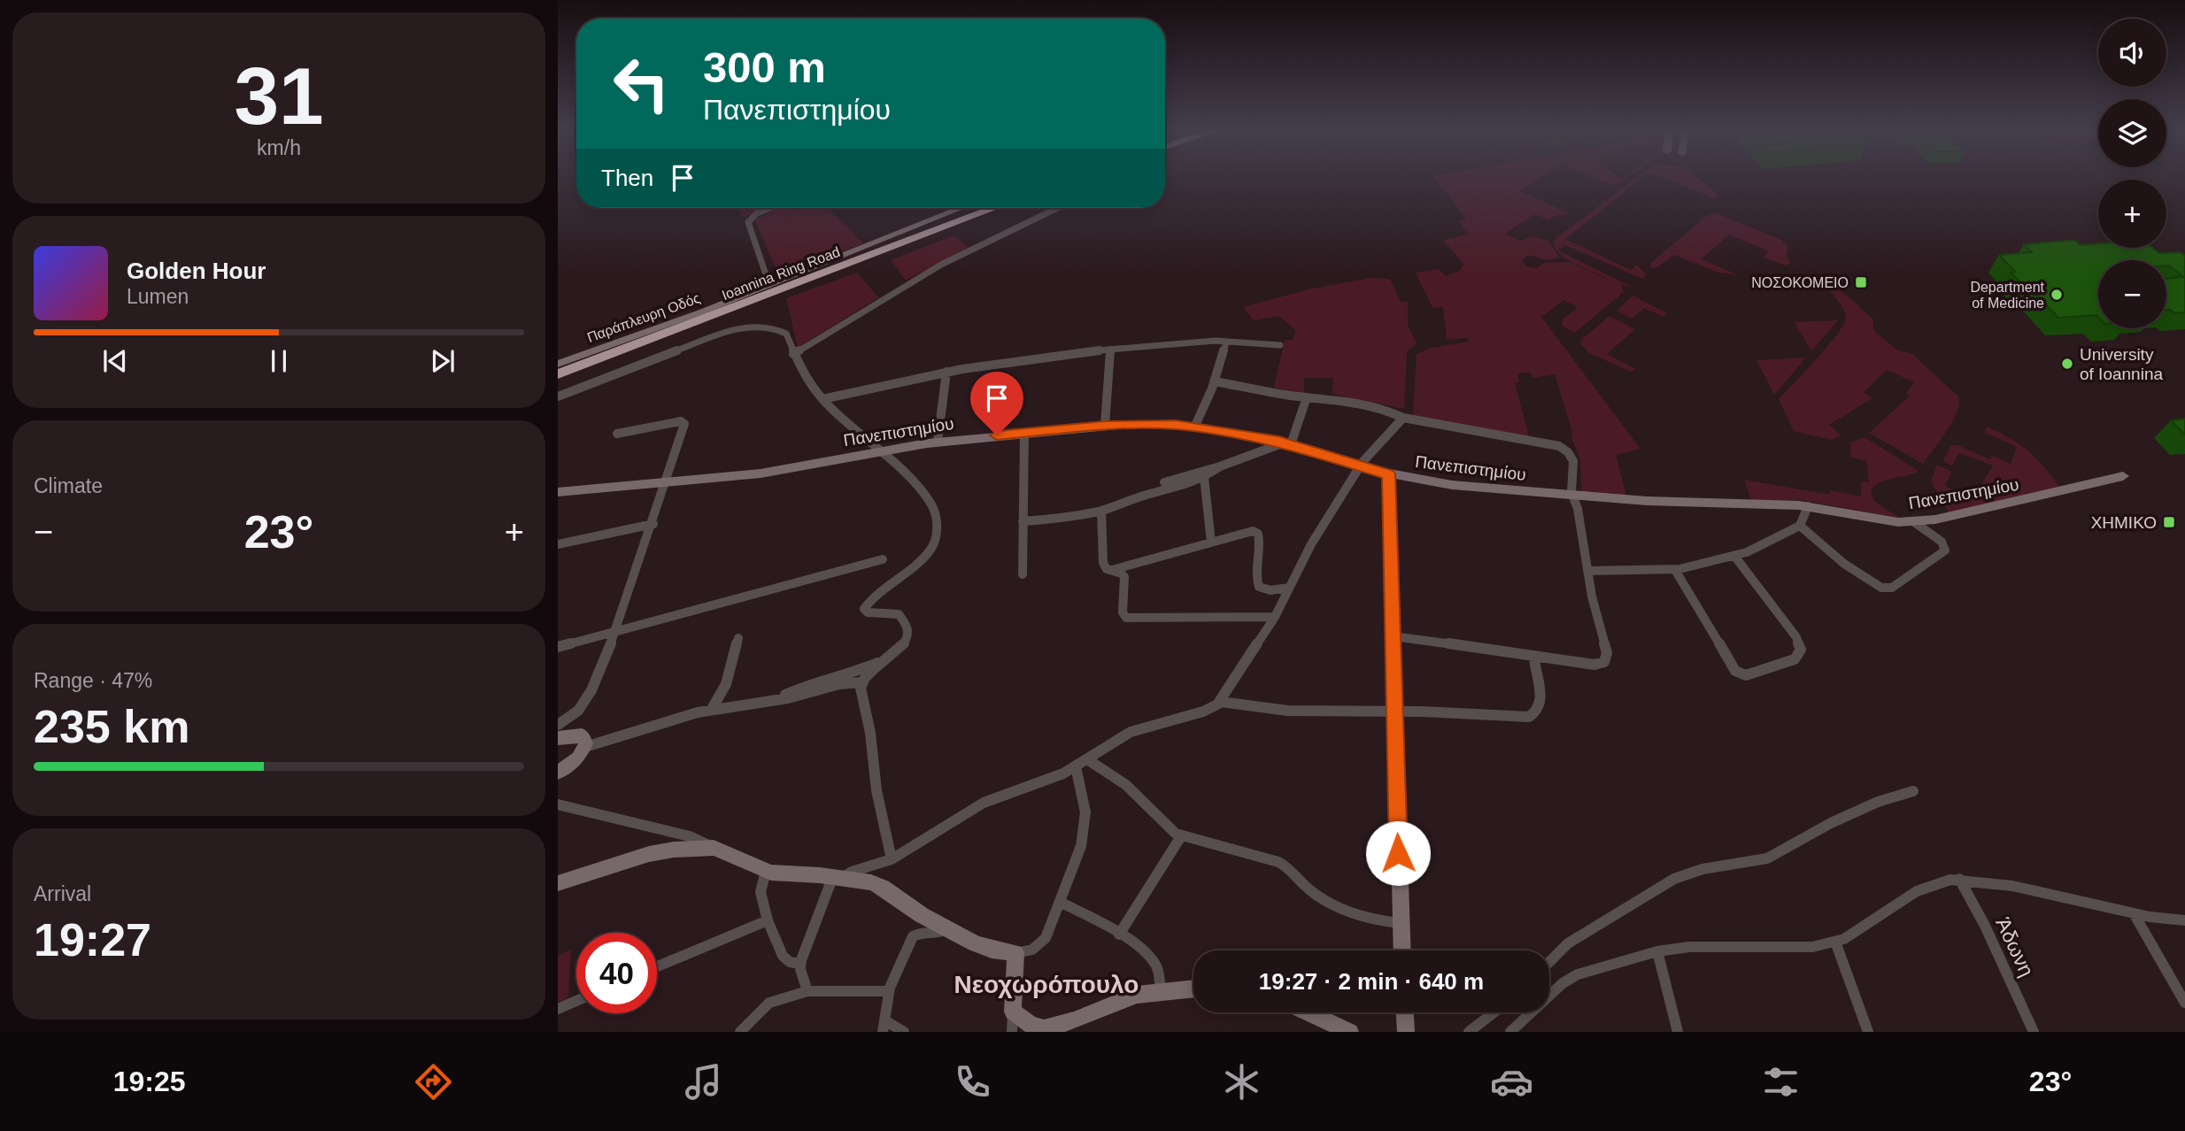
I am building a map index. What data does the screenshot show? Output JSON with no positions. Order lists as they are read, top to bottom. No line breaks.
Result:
{"streets":{"highway":["Ioannina Ring Road"],"street":["Παράπλευρη Οδός","Πανεπιστημίου","Άδωνη"]},"districts":["Νεοχωρόπουλο"],"places":{"transit":["ΝΟΣΟΚΟΜΕΙΟ","ΧΗΜΙΚΟ"],"other":["Department of Medicine","University of Ioannina"]},"page":{"tile":[["31","km/h"],"Climate",["Range · 47%","235 km"],["Arrival","19:27"]],"map_buttons":["+","−"],"turn":["300 m","Πανεπιστημίου"],"then":"Then","song":["Golden Hour","Lumen"],"heat":["−","23°","+"],"limit":"40","trip":"19:27 · 2 min · 640 m","tabs":["19:25","23°"]}}
